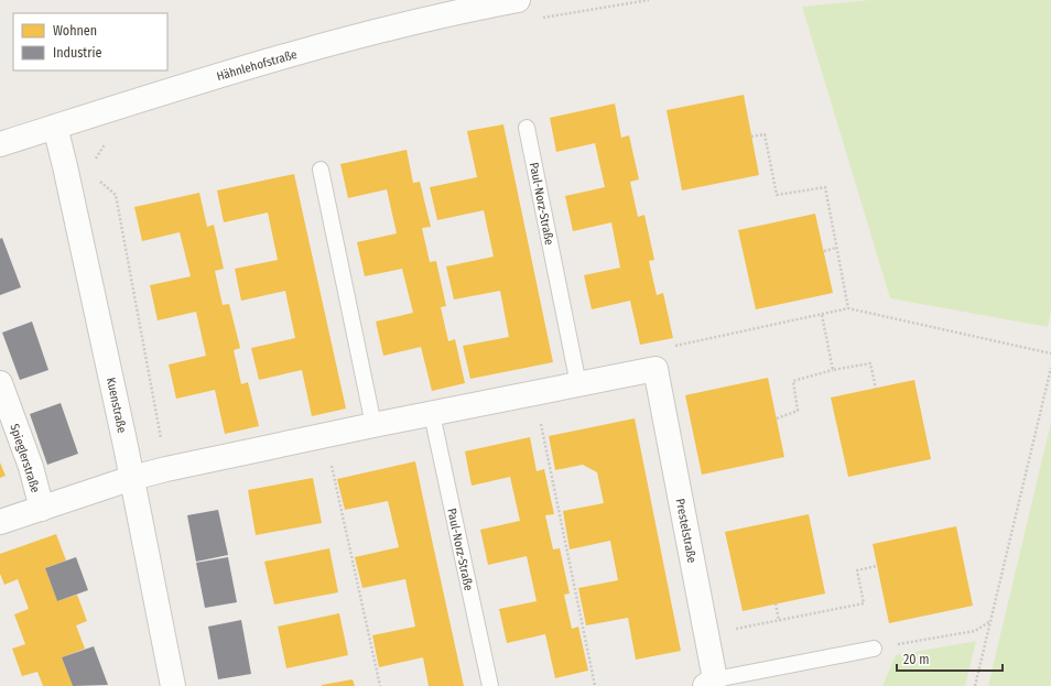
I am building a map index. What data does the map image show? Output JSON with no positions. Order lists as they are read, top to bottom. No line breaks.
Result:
{"streets":{"street":["Hähnlehofstraße","Kuenstraße","Spieglerstraße","Prestelstraße"],"lane":["Paul-Norz-Straße"]},"crossings":[["Hähnlehofstraße","Kuenstraße"],["Kuenstraße","Spieglerstraße"]],"legend":["Wohnen","Industrie"],"scale_bar":"20 m"}
